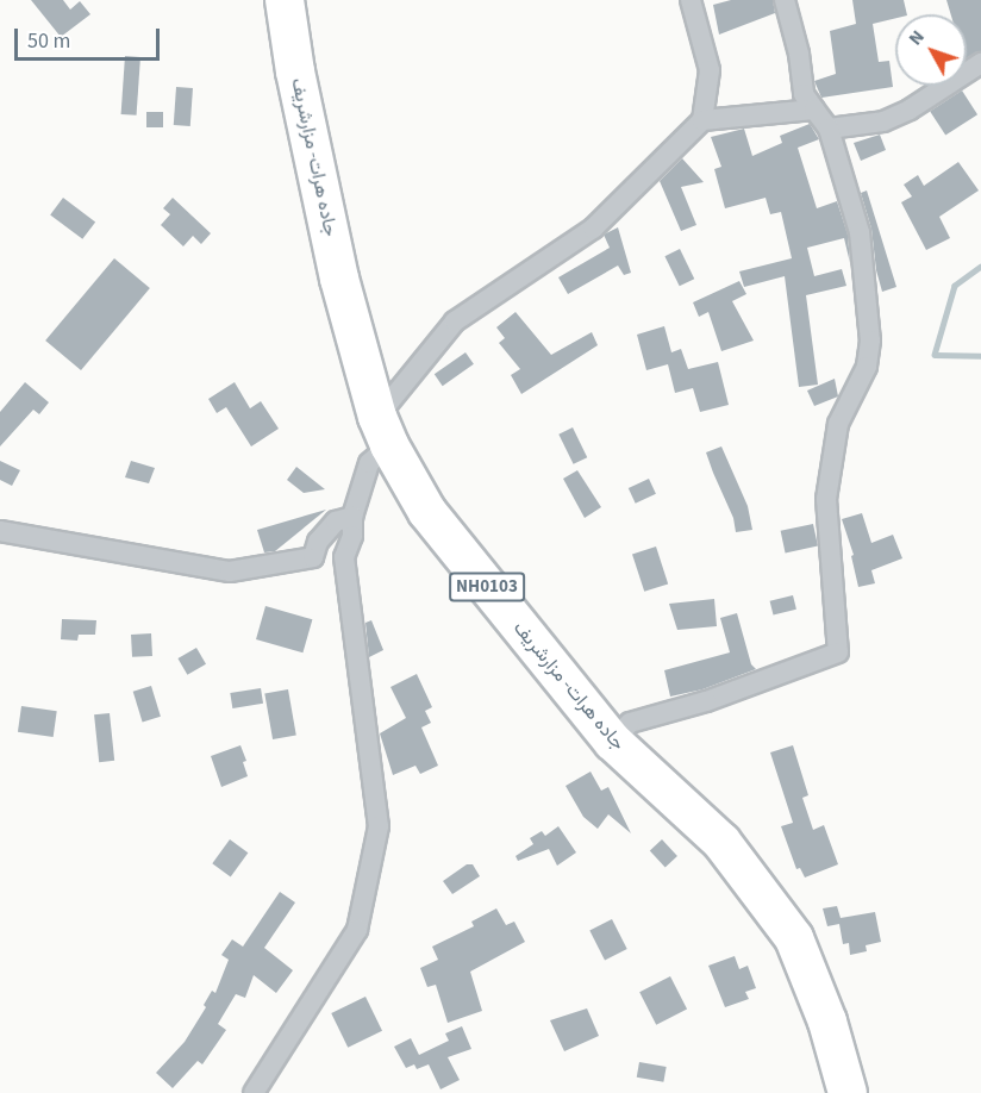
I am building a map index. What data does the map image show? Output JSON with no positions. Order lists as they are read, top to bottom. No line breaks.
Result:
{"streets":{"highway":["جاده هرات- مزارشریف","NH0103"]},"scale_bar":"50 m","north":"top left"}
